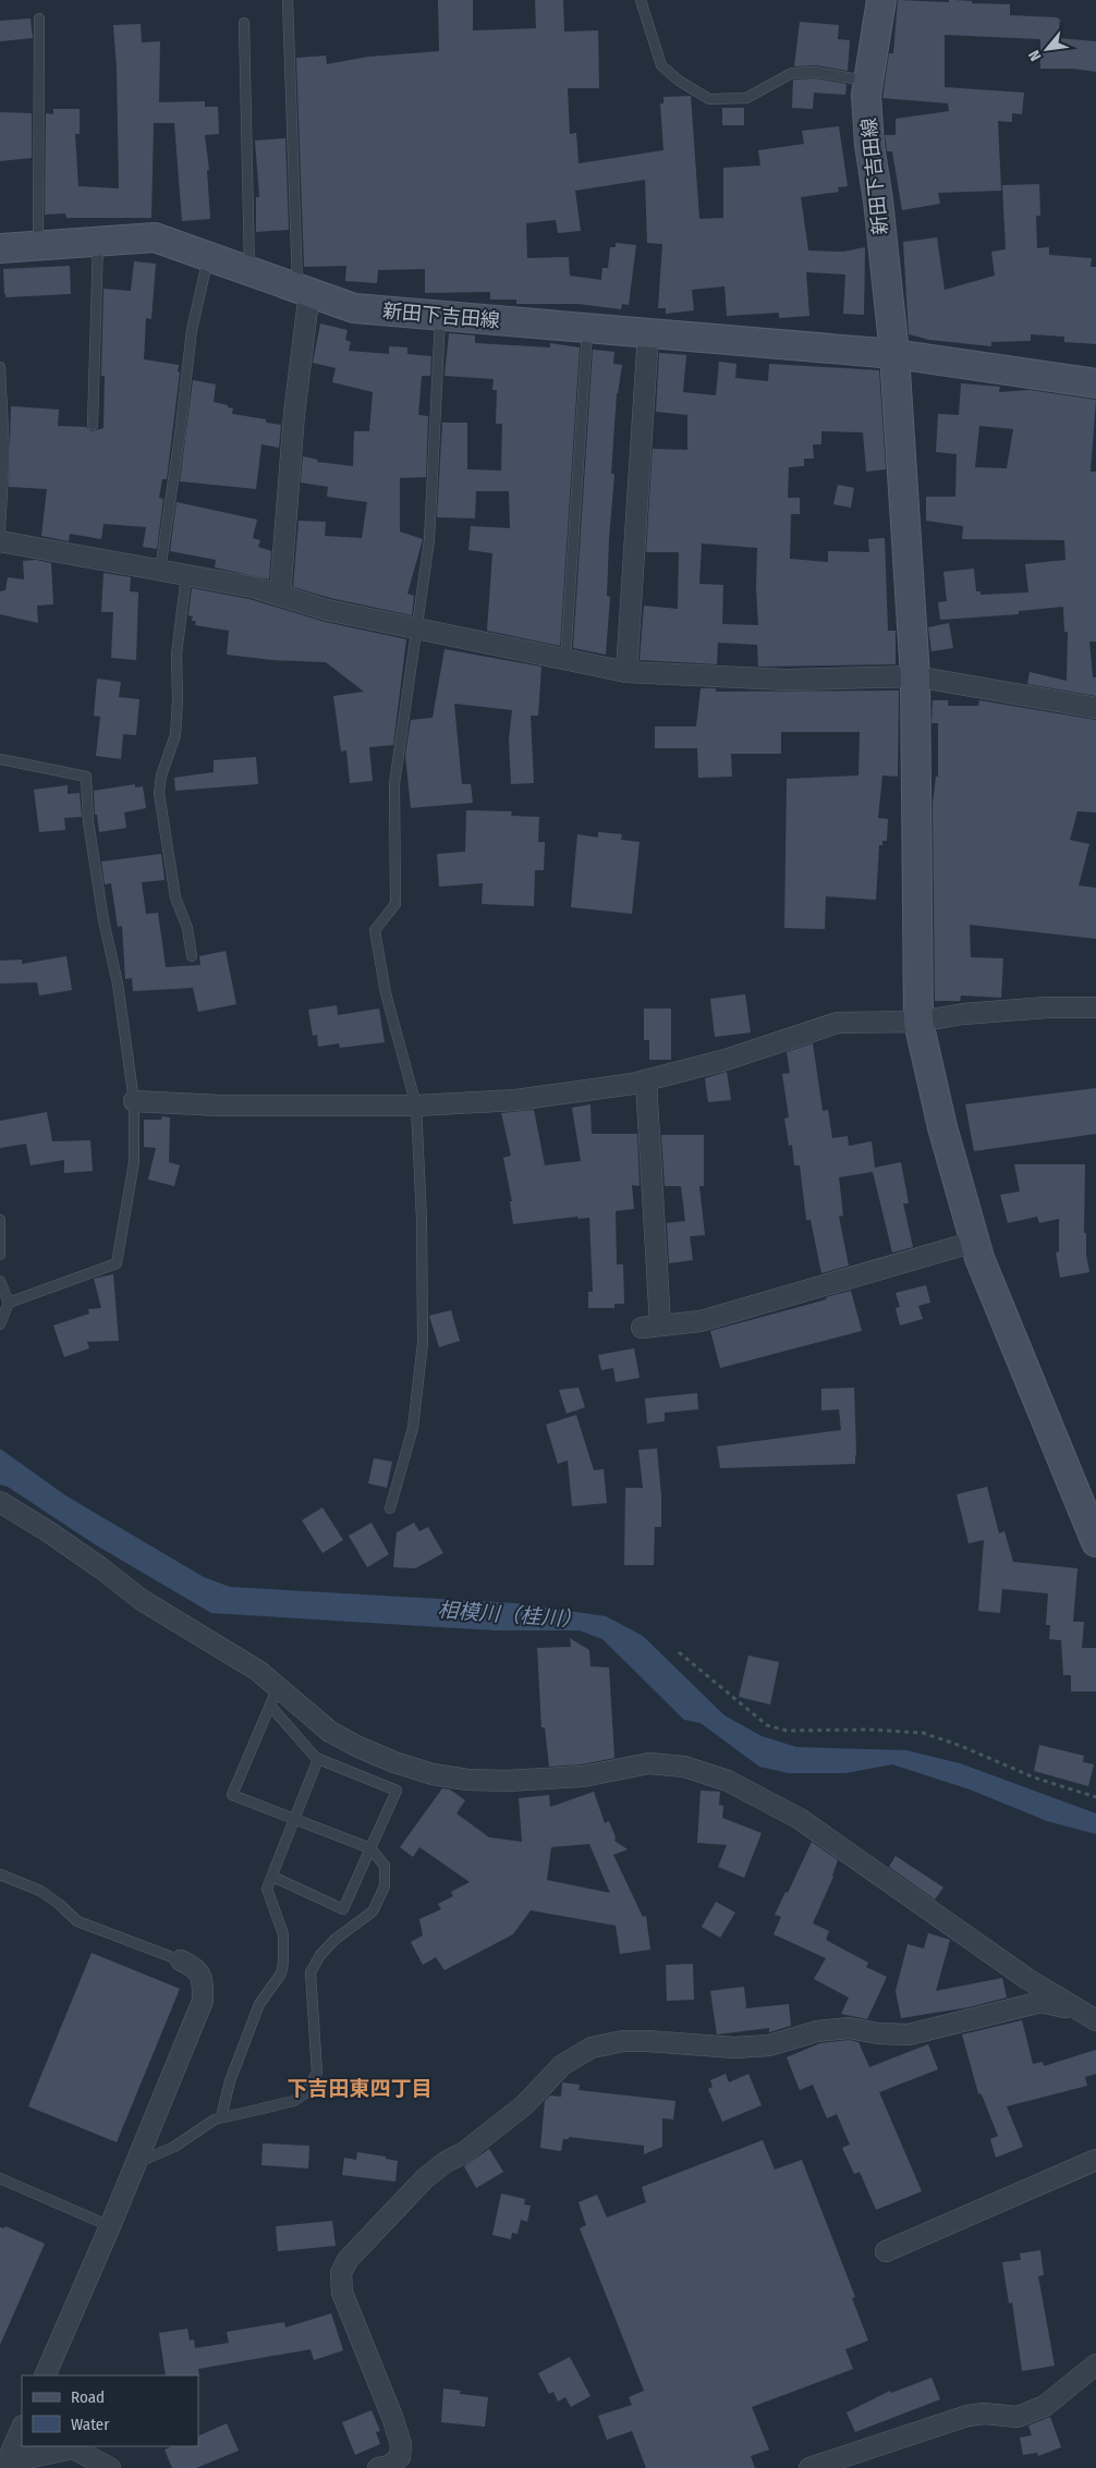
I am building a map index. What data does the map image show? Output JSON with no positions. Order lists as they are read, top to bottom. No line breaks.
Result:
{"streets":{"main road":["新田下吉田線"]},"districts":["下吉田東四丁目"],"water":["相模川（桂川）"],"legend":["Road","Water"],"north":"bottom left"}
